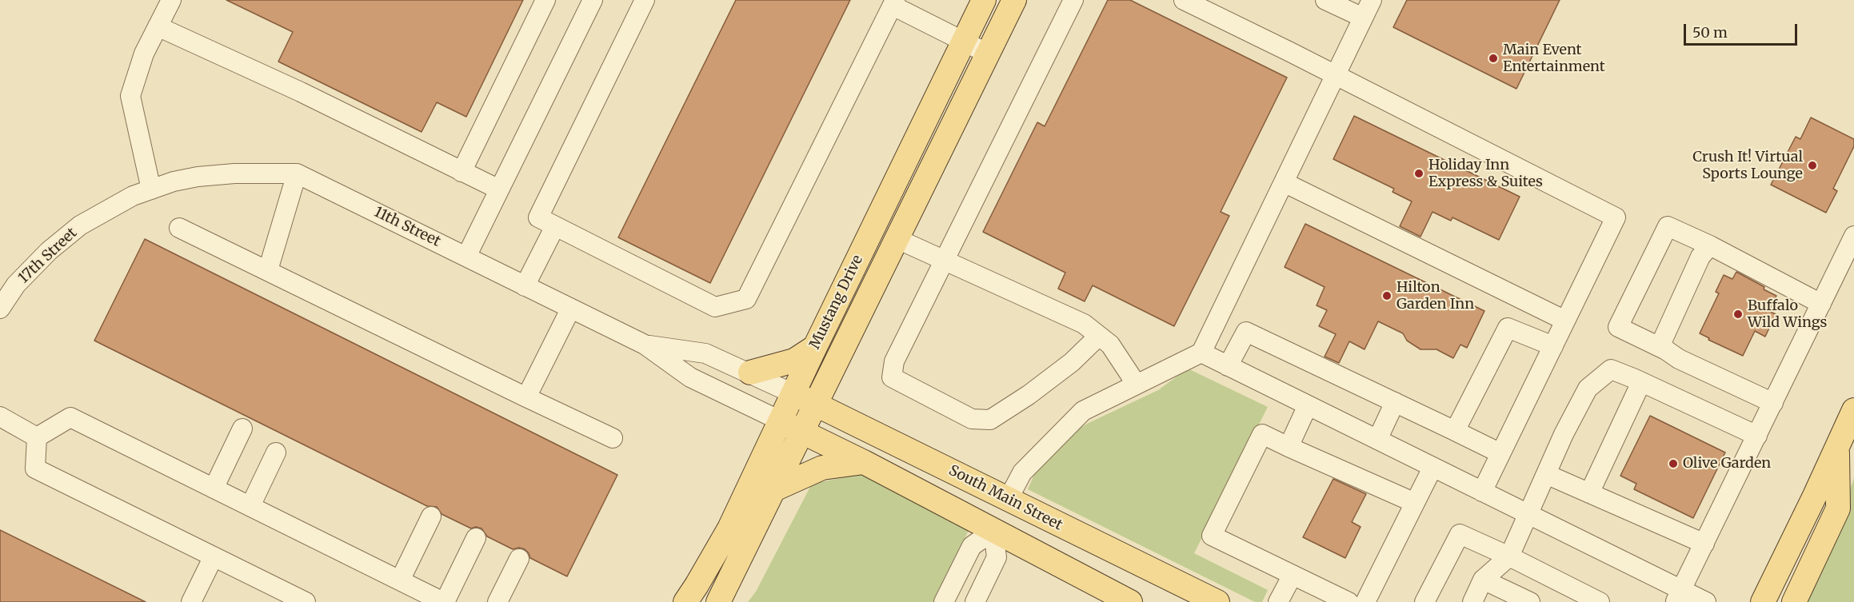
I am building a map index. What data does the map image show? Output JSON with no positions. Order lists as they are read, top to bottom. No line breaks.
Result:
{"streets":{"main road":["Mustang Drive","South Main Street"],"street":["11th Street","17th Street"]},"crossings":[["11th Street","17th Street"],["11th Street","Mustang Drive"],["11th Street","South Main Street"],["Mustang Drive","South Main Street"]],"places":["Main Event Entertainment","Crush It! Virtual Sports Lounge","Holiday Inn Express & Suites","Hilton Garden Inn","Buffalo Wild Wings","Olive Garden"],"scale_bar":"50 m"}
